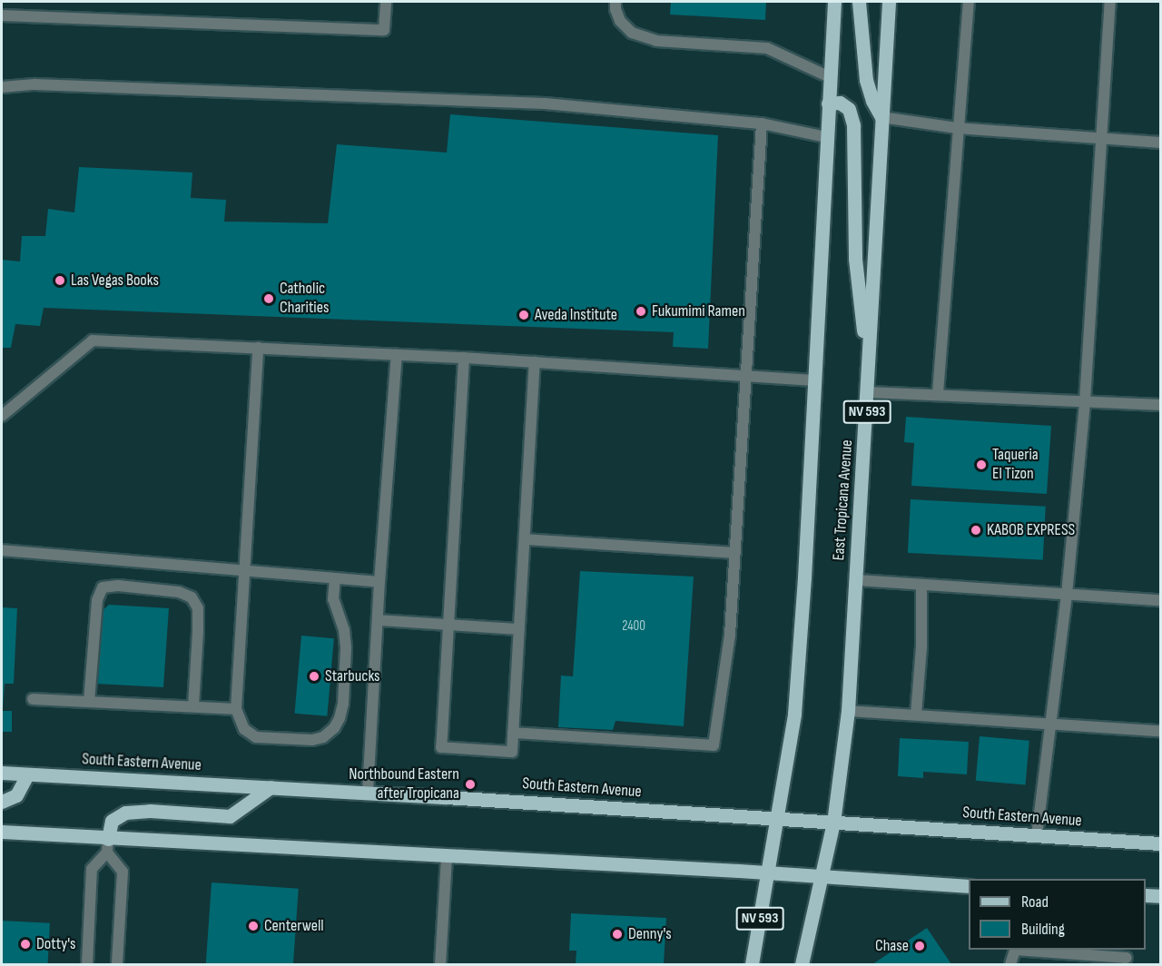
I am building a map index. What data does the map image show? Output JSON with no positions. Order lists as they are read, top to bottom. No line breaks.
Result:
{"streets":{"main road":["NV 593","East Tropicana Avenue","South Eastern Avenue"]},"crossings":[["East Tropicana Avenue","South Eastern Avenue"]],"places":["Las Vegas Books","Catholic Charities","Fukumimi Ramen","Aveda Institute","Taqueria El Tizon","KABOB EXPRESS","Starbucks","Northbound Eastern after Tropicana","Centerwell","Denny's","Dotty's","Chase"],"house_numbers":["2400"],"legend":["Road","Building"]}
